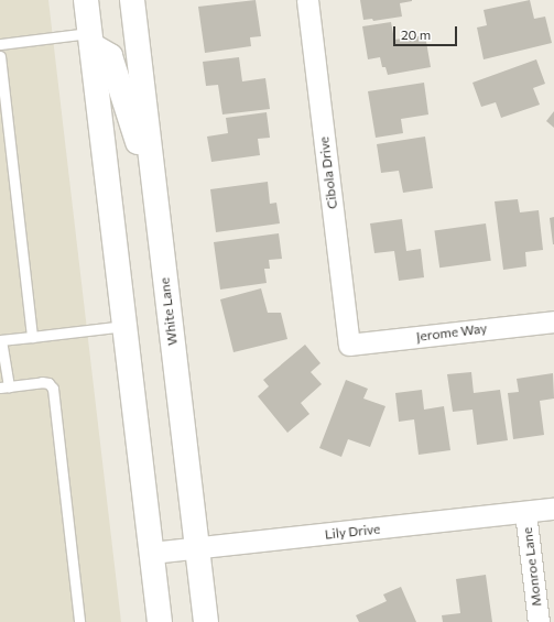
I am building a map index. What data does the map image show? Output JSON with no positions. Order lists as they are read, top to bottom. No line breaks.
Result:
{"streets":{"main road":["White Lane"],"street":["Cibola Drive","Jerome Way","Lily Drive","Monroe Lane"]},"crossings":[["Cibola Drive","Jerome Way"],["White Lane","Lily Drive"],["Lily Drive","Monroe Lane"]],"scale_bar":"20 m"}
